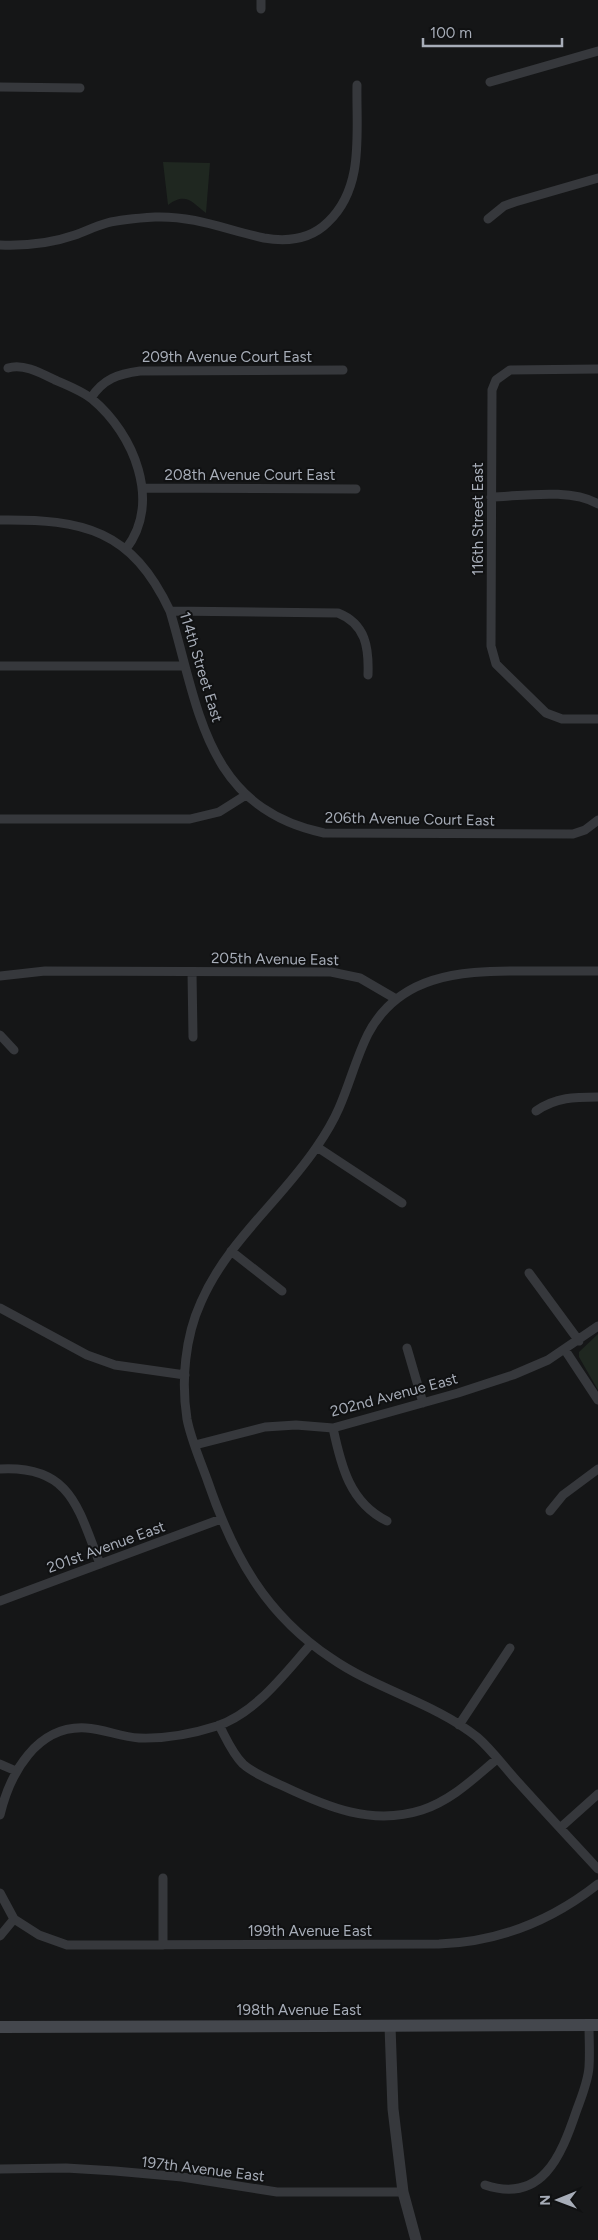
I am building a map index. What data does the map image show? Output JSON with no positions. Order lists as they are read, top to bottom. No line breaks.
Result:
{"streets":{"main road":["198th Avenue East"],"street":["209th Avenue Court East","208th Avenue Court East","116th Street East","114th Street East","206th Avenue Court East","205th Avenue East","202nd Avenue East","201st Avenue East","199th Avenue East","197th Avenue East"]},"crossings":[["114th Street East","206th Avenue Court East"]],"scale_bar":"100 m","north":"left"}
